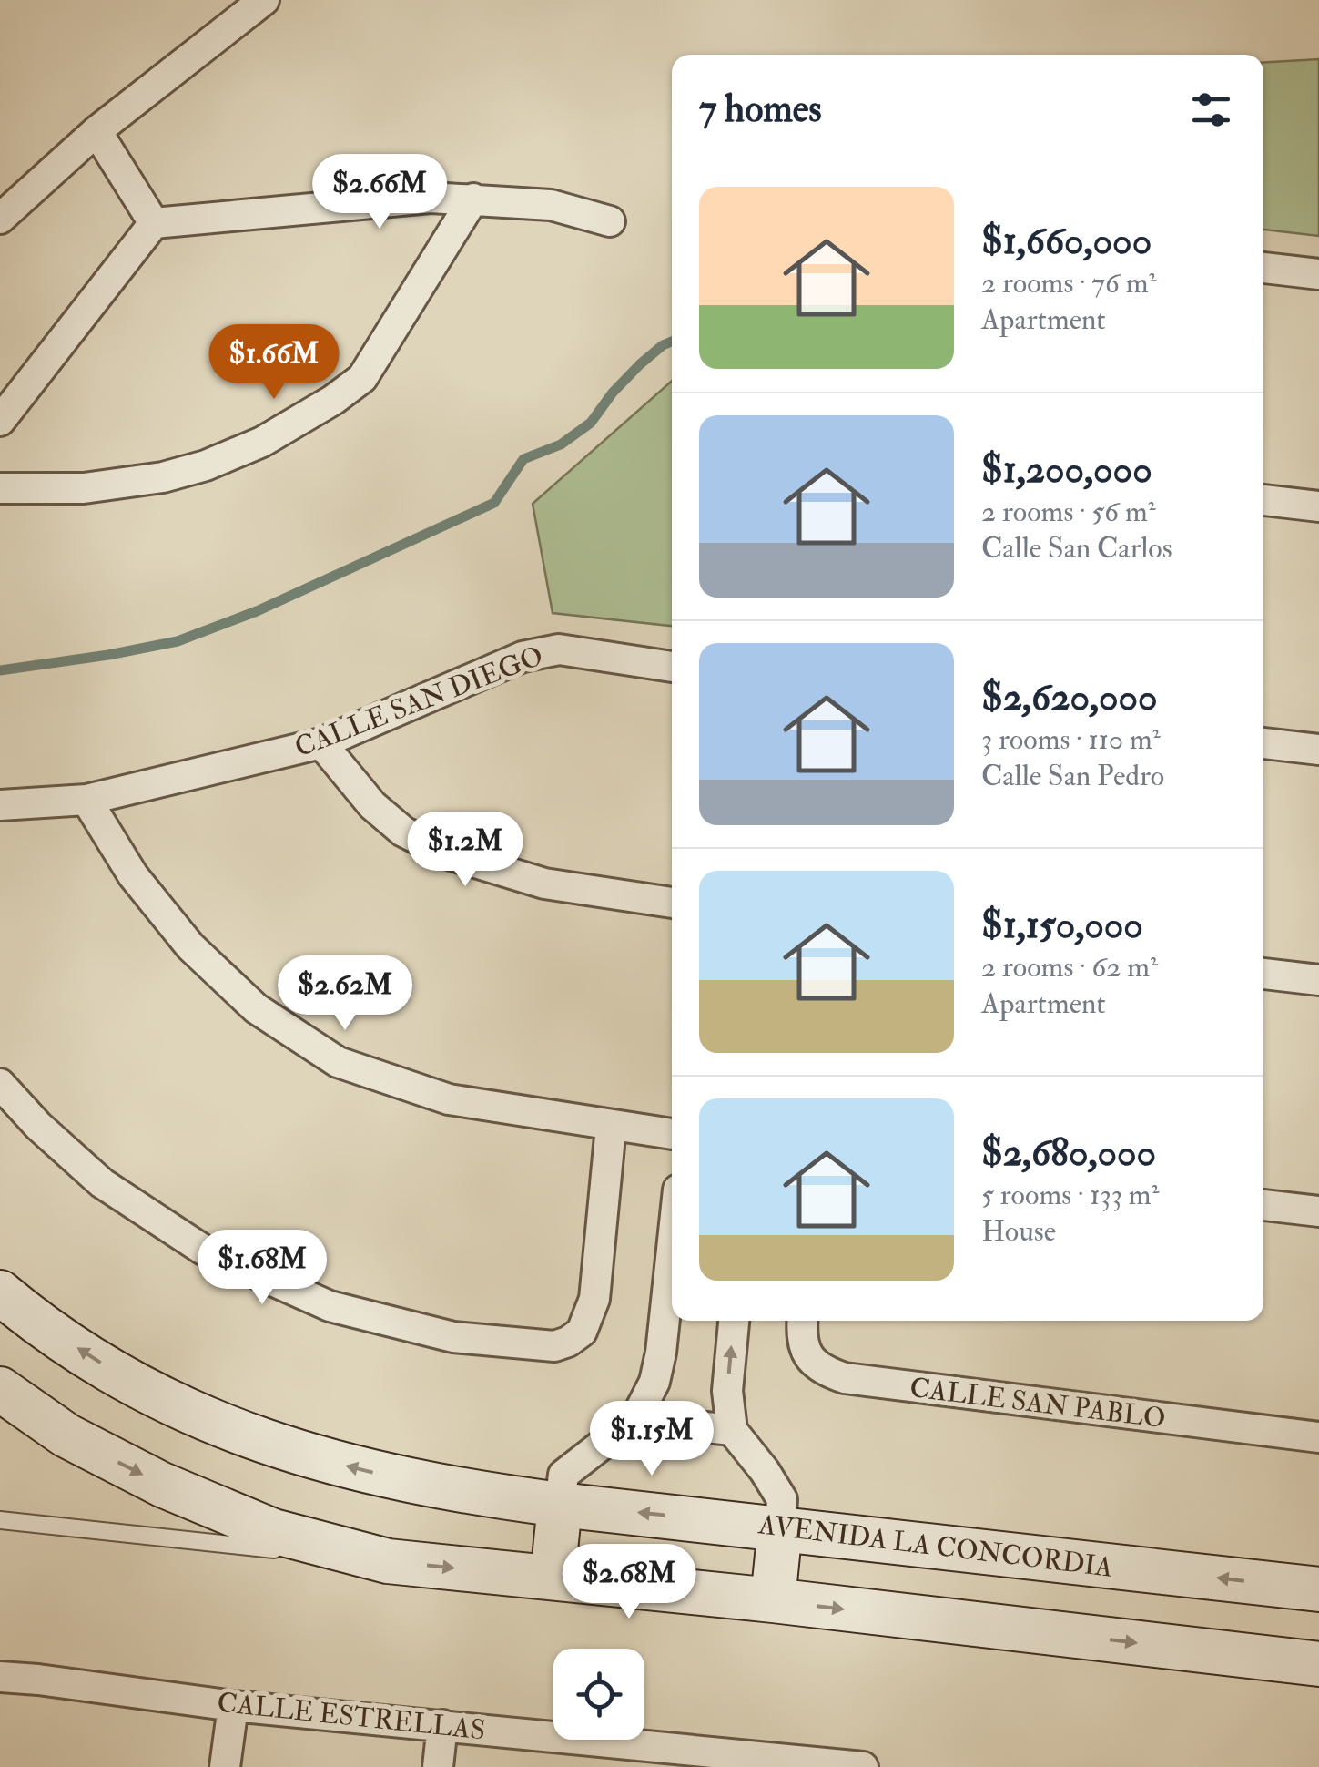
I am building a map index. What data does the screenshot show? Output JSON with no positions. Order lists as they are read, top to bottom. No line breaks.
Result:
{"streets":{"main road":["AVENIDA LA CONCORDIA"],"street":["CALLE SAN DIEGO","CALLE SAN PABLO","CALLE ESTRELLAS"]},"page":{"heading":"7 homes","price":["$2.66M","$1.66M","$1.2M","$2.62M","$1.68M","$1.15M","$2.68M"],"list":[{"name":"$1,660,000","note":"2 rooms · 76 m² · Apartment"},{"name":"$1,200,000","note":"2 rooms · 56 m² · Calle San Carlos"},{"name":"$2,620,000","note":"3 rooms · 110 m² · Calle San Pedro"},{"name":"$1,150,000","note":"2 rooms · 62 m² · Apartment"},{"name":"$2,680,000","note":"5 rooms · 133 m² · House"}]}}
